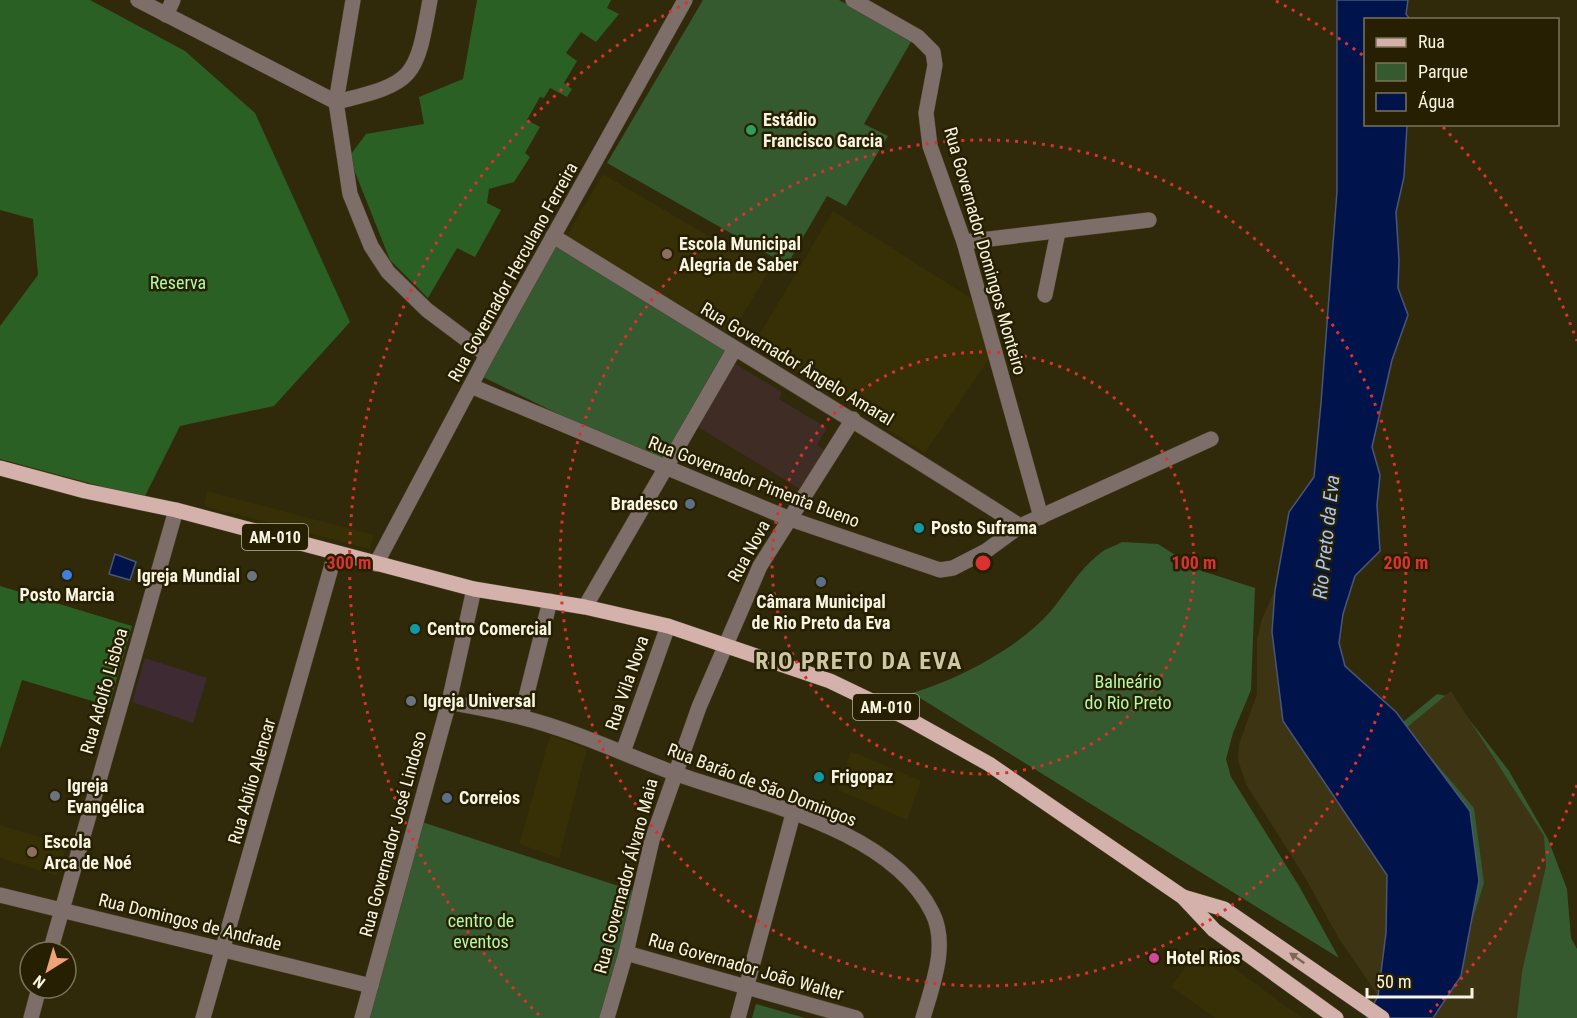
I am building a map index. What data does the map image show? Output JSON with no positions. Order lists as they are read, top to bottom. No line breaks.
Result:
{"streets":{"main road":["AM-010"],"street":["Rua Governador Domingos Monteiro","Rua Governador Herculano Ferreira","Rua Governador Ângelo Amaral","Rua Governador Pimenta Bueno","Rua Nova","Rua Vila Nova","Rua Adolfo Lisboa","Rua Abílio Alencar","Rua Barão de São Domingos","Rua Governador José Lindoso","Rua Governador Álvaro Maia","Rua Domingos de Andrade","Rua Governador João Walter"]},"crossings":[["Rua Governador Domingos Monteiro","Rua Governador Pimenta Bueno"],["Rua Governador Herculano Ferreira","Rua Governador Ângelo Amaral"],["Rua Governador Herculano Ferreira","Rua Governador Pimenta Bueno"],["Rua Governador Herculano Ferreira","AM-010"],["Rua Governador Ângelo Amaral","Rua Governador Pimenta Bueno"],["Rua Governador Ângelo Amaral","Rua Nova"],["Rua Governador Pimenta Bueno","Rua Nova"],["AM-010","Rua Nova"],["AM-010","Rua Vila Nova"],["AM-010","Rua Adolfo Lisboa"],["AM-010","Rua Abílio Alencar"],["AM-010","Rua Governador José Lindoso"],["AM-010","Rua Governador Álvaro Maia"],["Rua Nova","Rua Governador Álvaro Maia"],["Rua Vila Nova","Rua Barão de São Domingos"],["Rua Adolfo Lisboa","Rua Domingos de Andrade"],["Rua Abílio Alencar","Rua Domingos de Andrade"],["Rua Barão de São Domingos","Rua Governador José Lindoso"],["Rua Barão de São Domingos","Rua Governador Álvaro Maia"],["Rua Governador José Lindoso","Rua Domingos de Andrade"],["Rua Governador Álvaro Maia","Rua Governador João Walter"]],"districts":["RIO PRETO DA EVA"],"water":["Rio Preto da Eva"],"parks":["Reserva","Balneário do Rio Preto","centro de eventos"],"places":["Estádio Francisco Garcia","Escola Municipal Alegria de Saber","Bradesco","Posto Suframa","Posto Marcia","Igreja Mundial","Câmara Municipal de Rio Preto da Eva","Centro Comercial","Igreja Universal","Frigopaz","Igreja Evangélica","Correios","Escola Arca de Noé","Hotel Rios"],"legend":["Rua","Parque","Água"],"scale_bar":"50 m","north":"bottom left","rings":["100 m","200 m","300 m"]}
